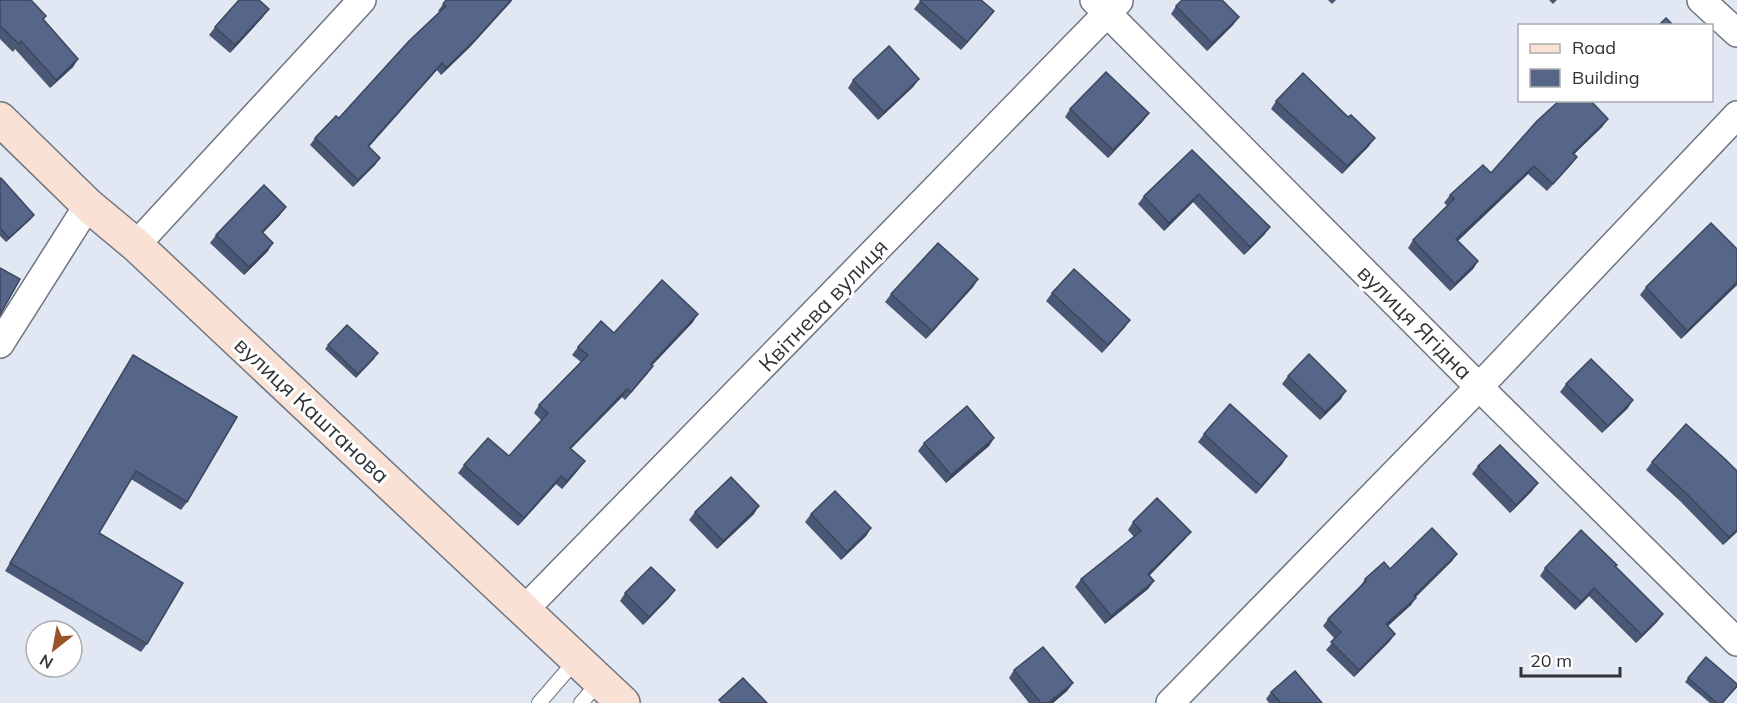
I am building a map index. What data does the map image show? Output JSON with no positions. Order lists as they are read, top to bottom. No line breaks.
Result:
{"streets":{"street":["Квітнева вулиця","вулиця Ягідна","вулиця Каштанова"]},"crossings":[["Квітнева вулиця","вулиця Ягідна"],["Квітнева вулиця","вулиця Каштанова"]],"legend":["Road","Building"],"scale_bar":"20 m","north":"bottom left"}
